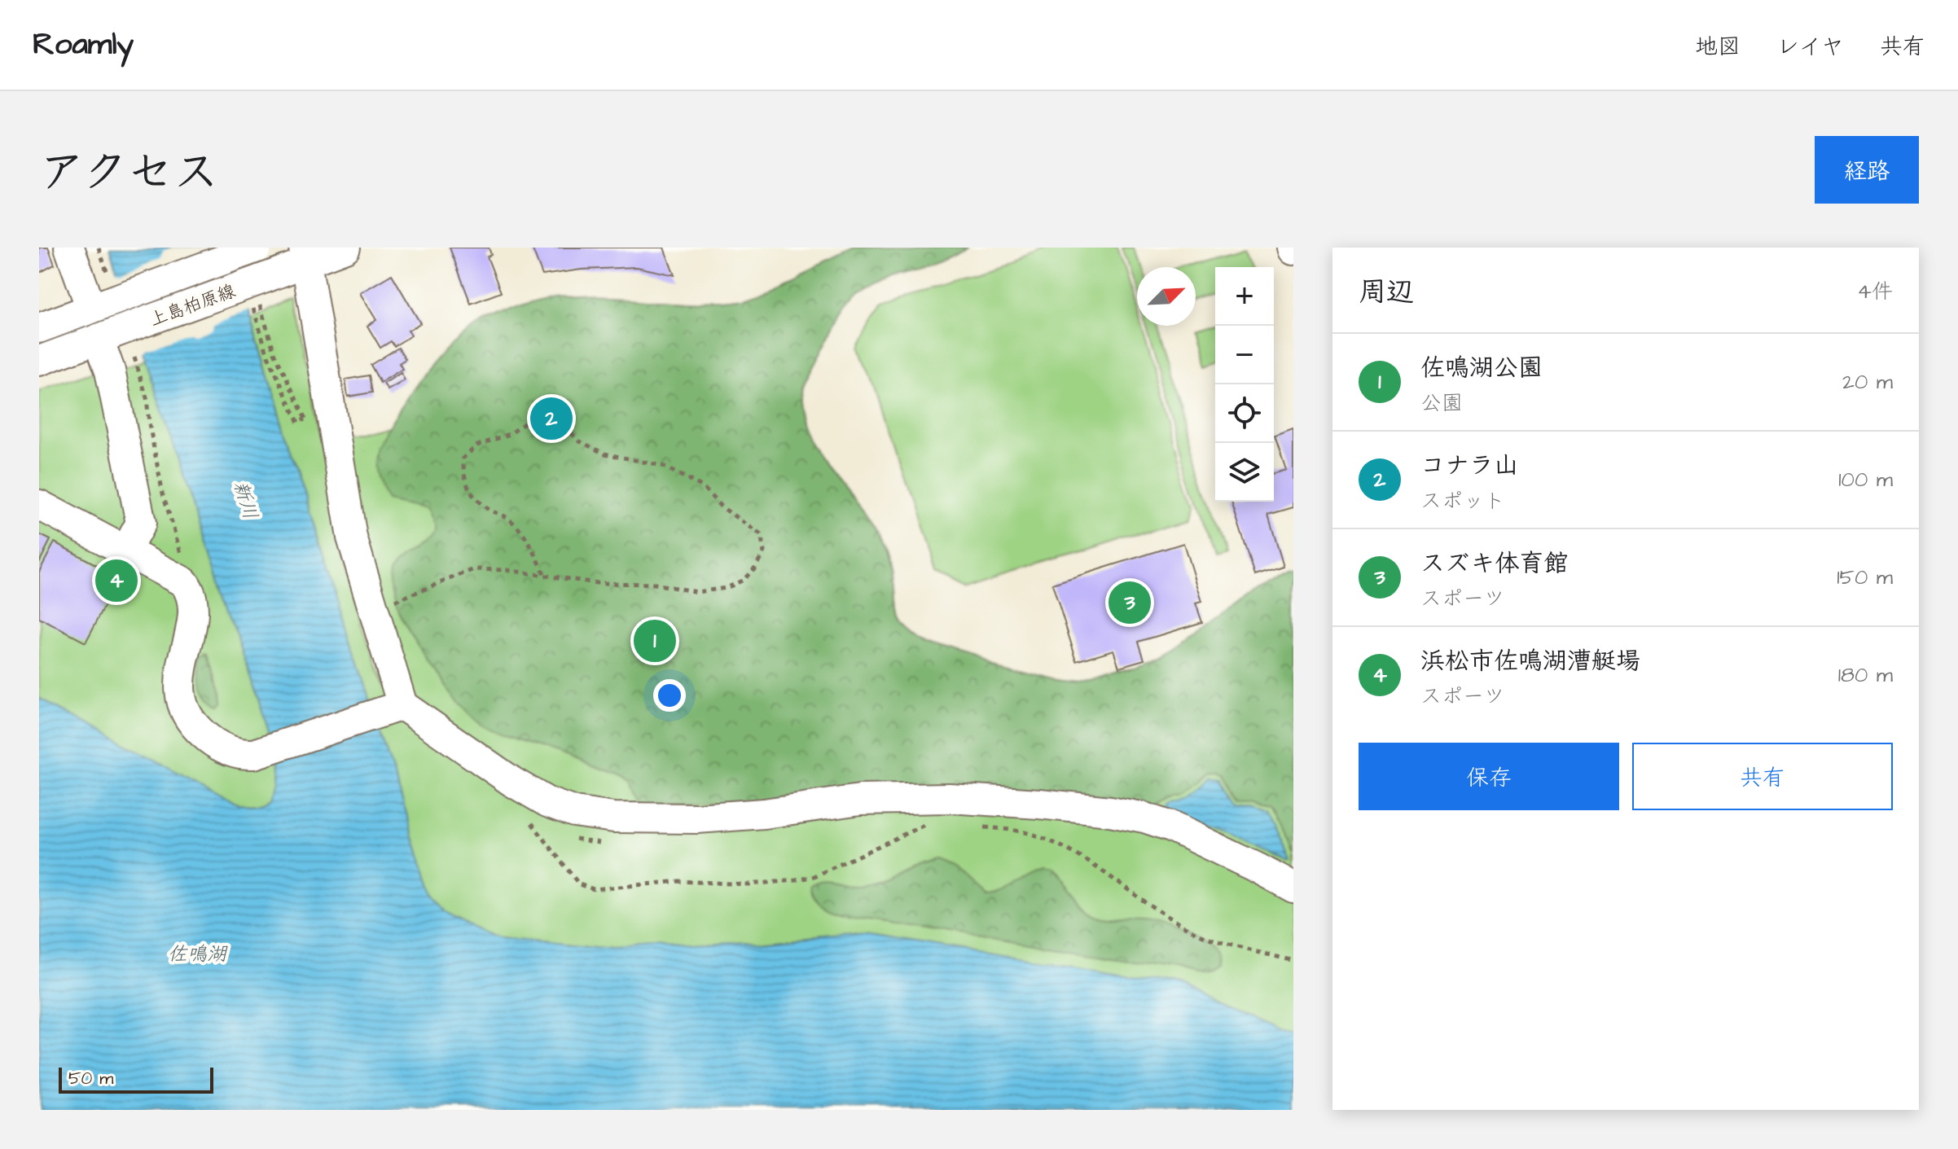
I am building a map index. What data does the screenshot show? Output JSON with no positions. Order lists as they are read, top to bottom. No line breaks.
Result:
{"streets":{"street":["上島柏原線"]},"water":["新川","佐鳴湖"],"scale_bar":"50 m","north":"top right","page":{"header":"Roamly","nav":["地図","レイヤ","共有"],"title":"アクセス","buttons":["経路",["保存","共有"]],"heading":["周辺","4件"],"map_buttons":["+","−"],"list":[{"mark":"1","name":"佐鳴湖公園","note":"公園","value":"20 m"},{"mark":"2","name":"コナラ山","note":"スポット","value":"100 m"},{"mark":"3","name":"スズキ体育館","note":"スポーツ","value":"150 m"},{"mark":"4","name":"浜松市佐鳴湖漕艇場","note":"スポーツ","value":"180 m"}],"pins":["2","4","3","1"],"scale":"50 m"}}
